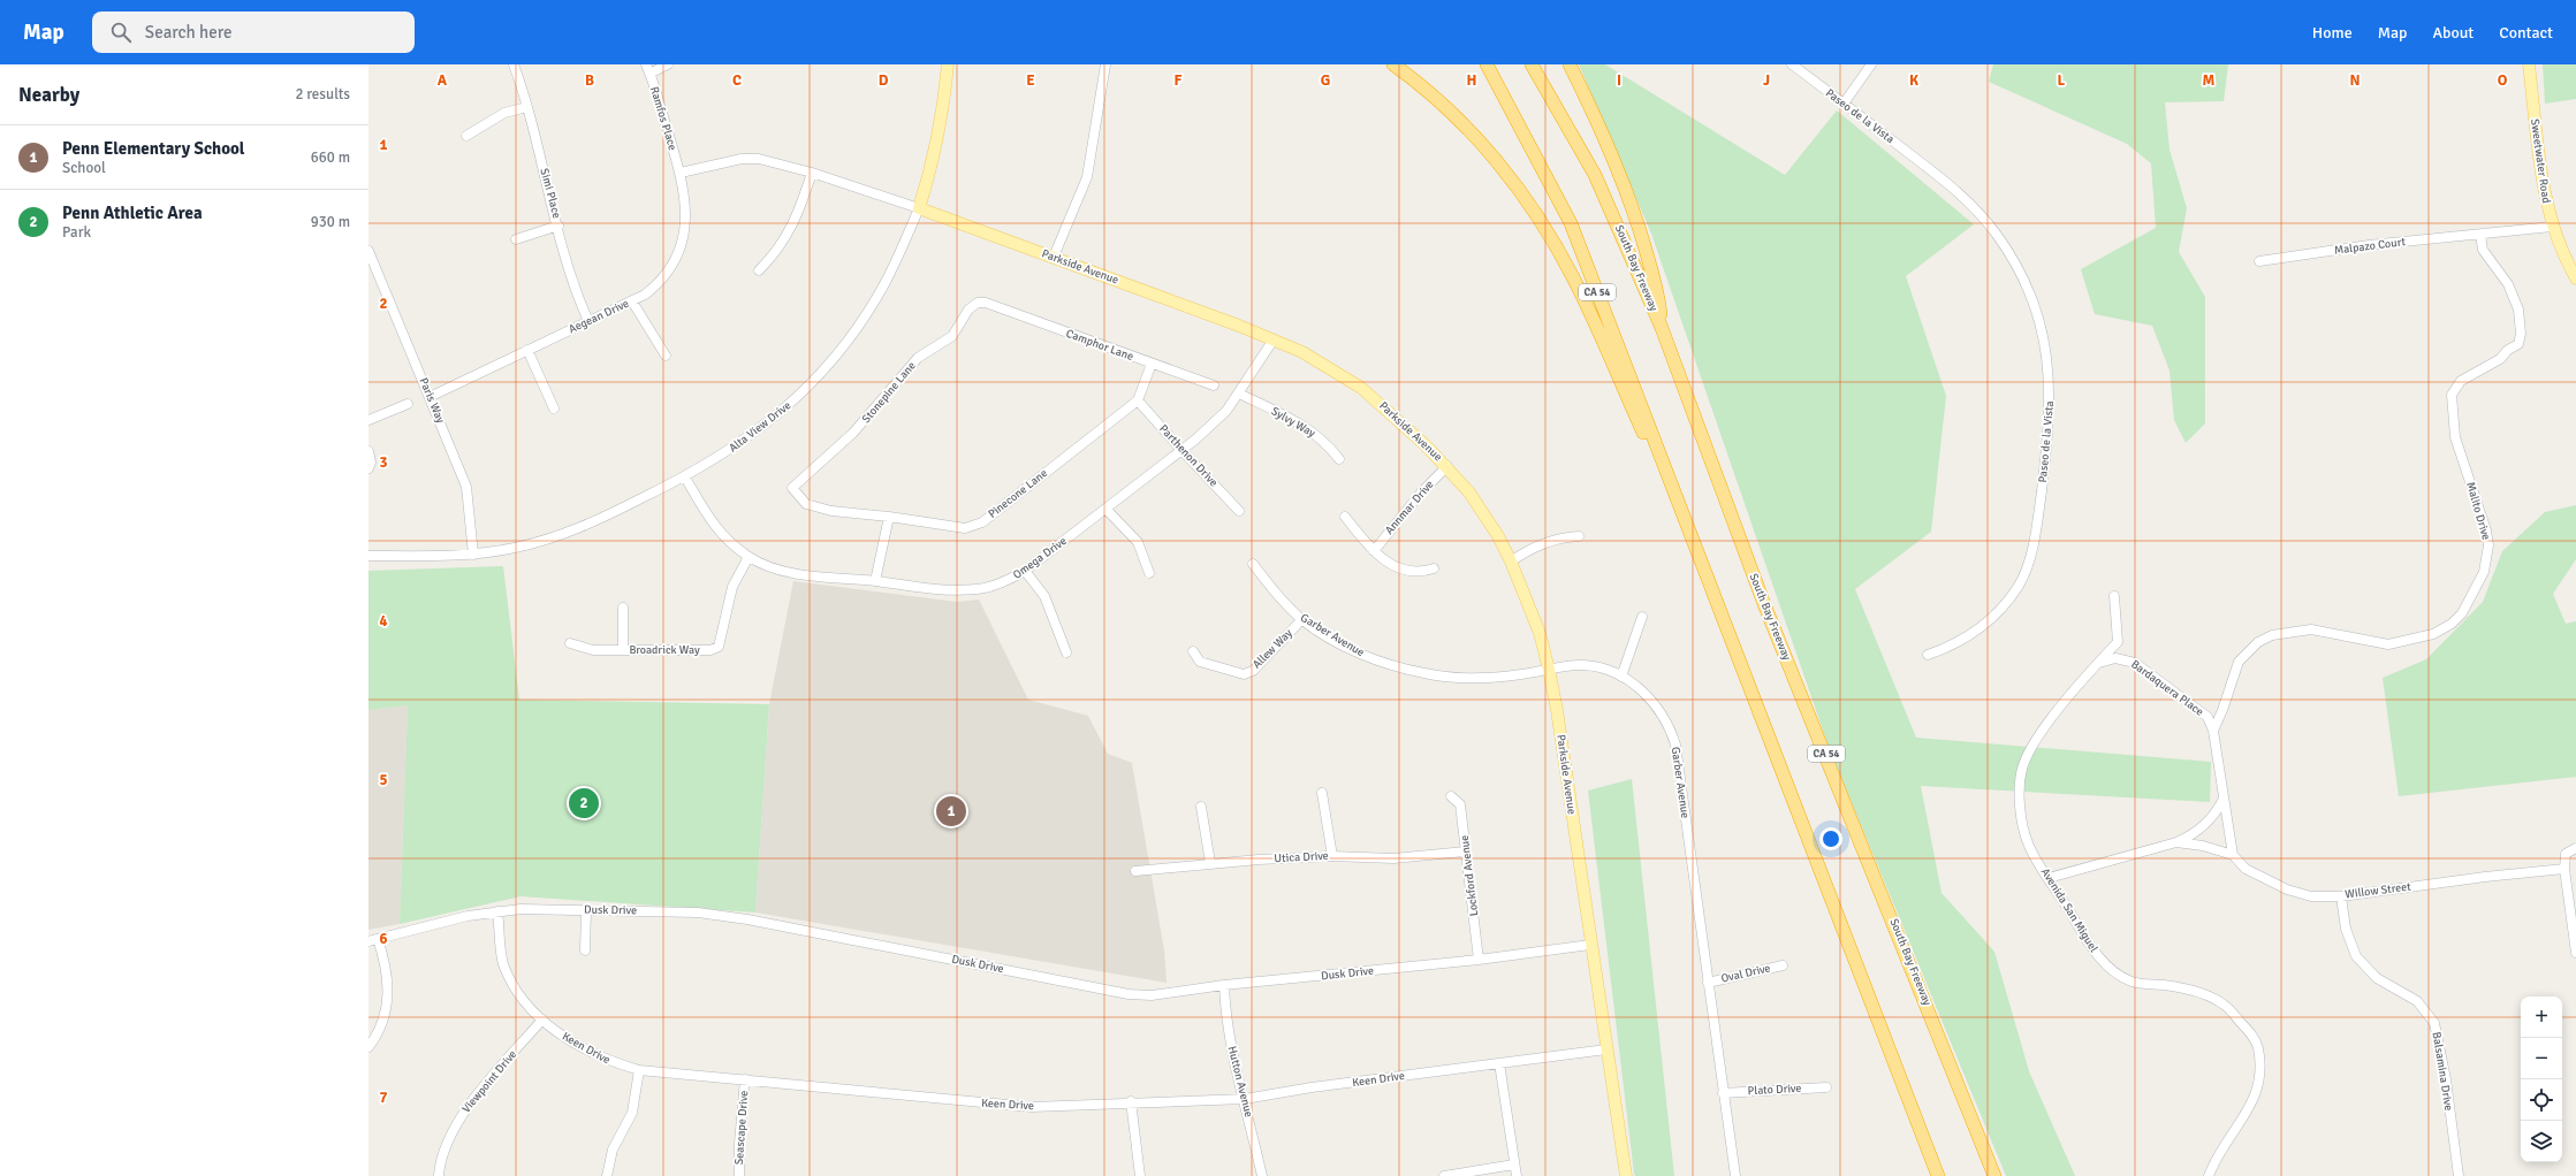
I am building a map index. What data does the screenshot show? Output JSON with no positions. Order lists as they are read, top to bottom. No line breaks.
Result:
{"streets":{"highway":["South Bay Freeway","CA 54"],"main road":["Sweetwater Road","Parkside Avenue","Alta View Drive"],"street":["Paseo de la Vista","Ramfos Place","Simi Place","Malpazo Court","Aegean Drive","Camphor Lane","Stonepine Lane","Paris Way","Sylvy Way","Parthenon Drive","Pinecone Lane","Annmar Drive","Malito Drive","Omega Drive","Garber Avenue","Allew Way","Broadrick Way","Bardaquera Place","Utica Drive","Lockford Avenue","Willow Street","Dusk Drive","Avenida San Miguel","Oval Drive","Keen Drive","Balsamina Drive","Viewpoint Drive","Hutton Avenue","Plato Drive","Seascape Drive"]},"crossings":[["Ramfos Place","Parkside Avenue"],["Ramfos Place","Aegean Drive"],["Simi Place","Aegean Drive"],["Malpazo Court","Malito Drive"],["Parkside Avenue","Aegean Drive"],["Parkside Avenue","Alta View Drive"],["Parkside Avenue","Annmar Drive"],["Parkside Avenue","Omega Drive"],["Parkside Avenue","Garber Avenue"],["Parkside Avenue","Dusk Drive"],["Parkside Avenue","Keen Drive"],["Aegean Drive","Paris Way"],["Camphor Lane","Stonepine Lane"],["Stonepine Lane","Pinecone Lane"],["Paris Way","Alta View Drive"],["Sylvy Way","Omega Drive"],["Alta View Drive","Omega Drive"],["Parthenon Drive","Pinecone Lane"],["Parthenon Drive","Omega Drive"],["Malito Drive","Bardaquera Place"],["Omega Drive","Broadrick Way"],["Garber Avenue","Allew Way"],["Garber Avenue","Oval Drive"],["Garber Avenue","Plato Drive"],["Bardaquera Place","Willow Street"],["Bardaquera Place","Avenida San Miguel"],["Utica Drive","Lockford Avenue"],["Lockford Avenue","Dusk Drive"],["Willow Street","Avenida San Miguel"],["Willow Street","Balsamina Drive"],["Dusk Drive","Keen Drive"],["Dusk Drive","Hutton Avenue"],["Keen Drive","Viewpoint Drive"],["Keen Drive","Hutton Avenue"],["Keen Drive","Seascape Drive"]],"page":{"header":"Map","search":"Search here","nav":["Home","Map","About","Contact"],"heading":["Nearby","2 results"],"list":[{"mark":"1","name":"Penn Elementary School","note":"School","value":"660 m"},{"mark":"2","name":"Penn Athletic Area","note":"Park","value":"930 m"}],"pins":["2","1"],"map_buttons":["+","−"]},"grid":{"columns":["A","B","C","D","E","F","G","H","I","J","K","L","M","N","O"],"rows":["1","2","3","4","5","6","7"]}}
